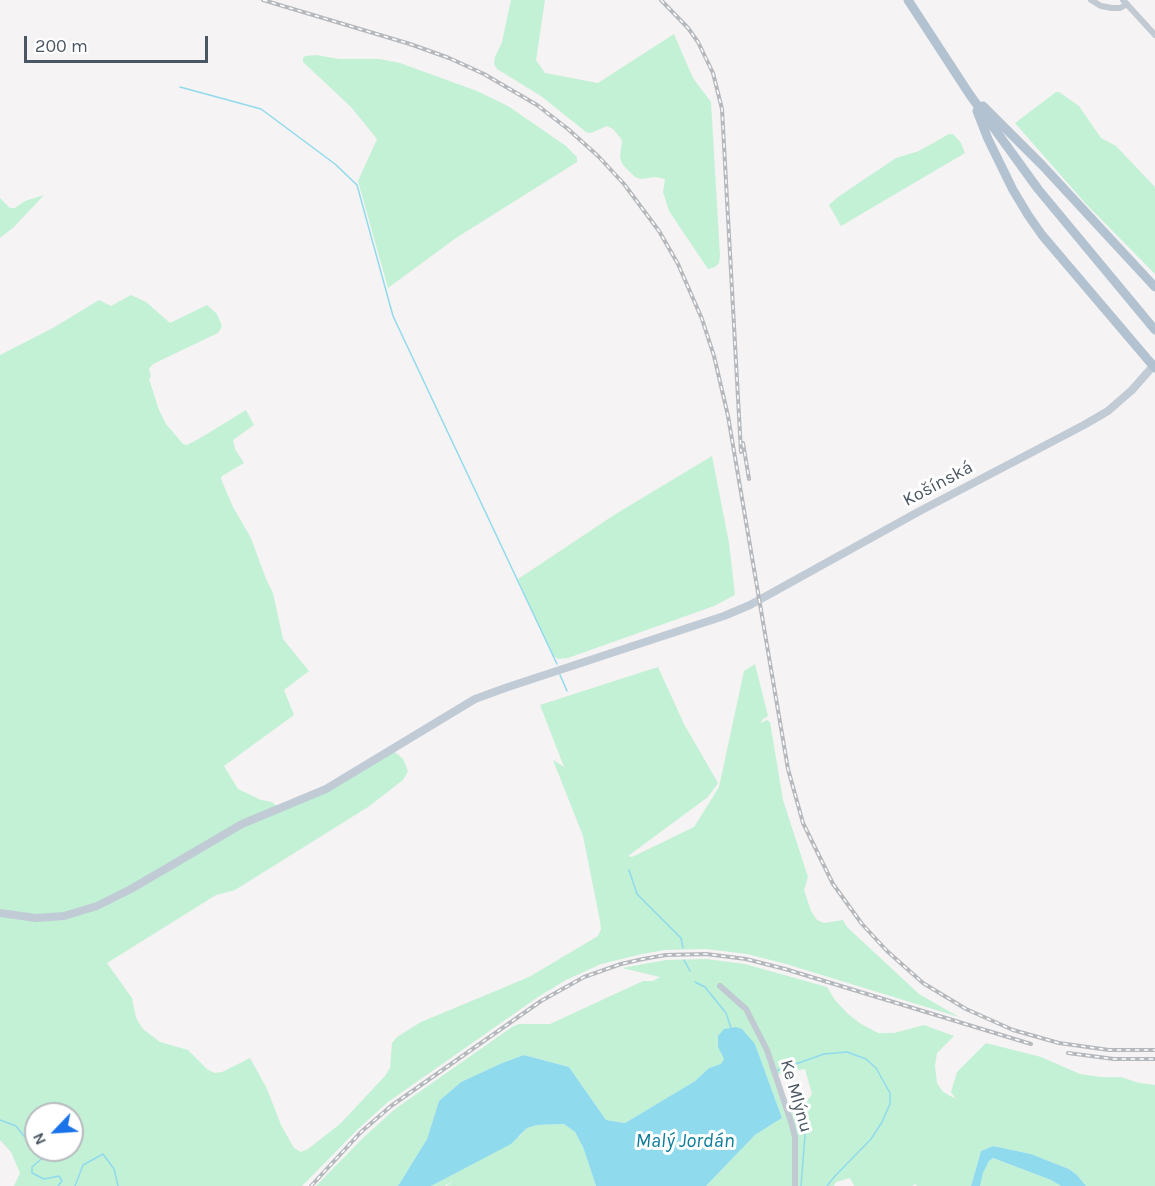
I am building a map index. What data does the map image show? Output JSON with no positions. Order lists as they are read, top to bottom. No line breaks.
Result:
{"streets":{"street":["Košínská","Ke Mlýnu"]},"water":["Malý Jordán"],"scale_bar":"200 m","north":"bottom left"}
